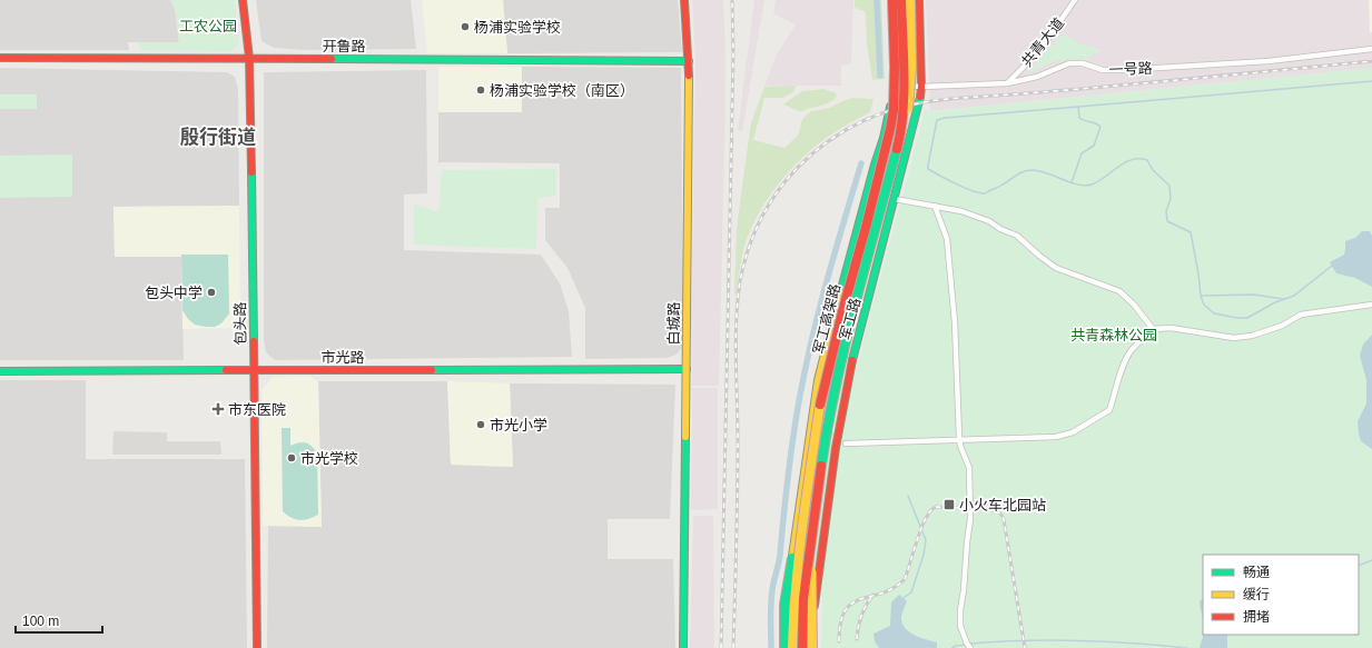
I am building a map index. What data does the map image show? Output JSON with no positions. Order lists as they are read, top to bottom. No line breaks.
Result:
{"streets":{"main road":["开鲁路","军工高架路","军工路","包头路","白城路","市光路"],"street":["共青大道","一号路"]},"crossings":[["共青大道","一号路"],["开鲁路","包头路"],["开鲁路","白城路"],["一号路","军工路"],["军工高架路","军工路"],["包头路","市光路"],["白城路","市光路"]],"districts":["殷行街道"],"parks":["工农公园","共青森林公园"],"places":{"other":["杨浦实验学校","杨浦实验学校（南区）","包头中学","市光小学","市光学校"],"health":["市东医院"],"transit":["小火车北园站"]},"legend":["畅通","缓行","拥堵"],"scale_bar":"100 m"}
